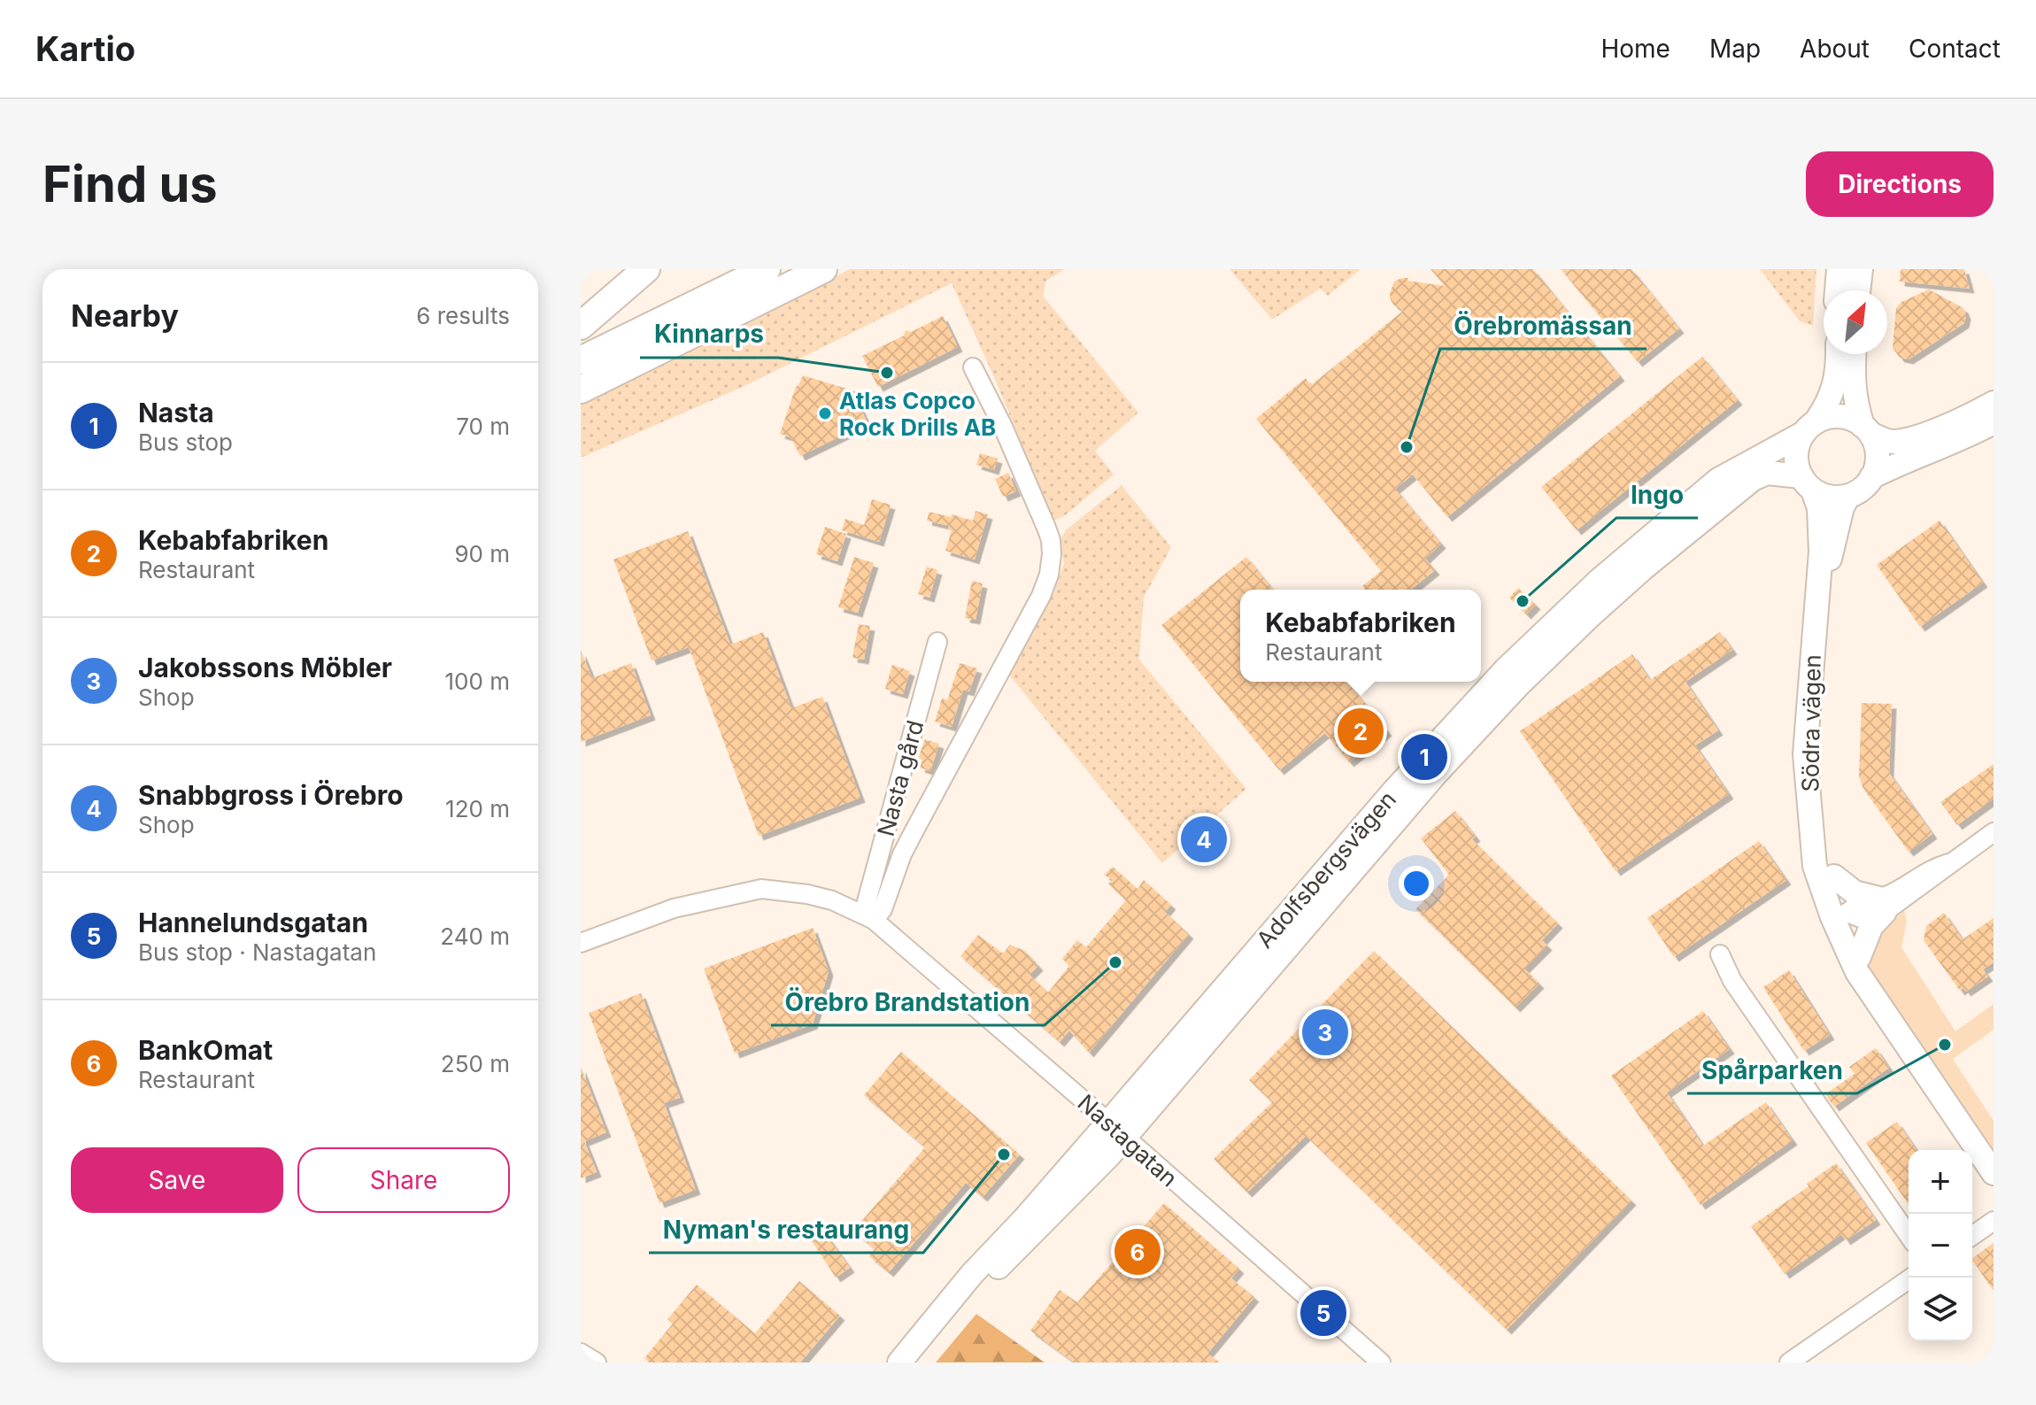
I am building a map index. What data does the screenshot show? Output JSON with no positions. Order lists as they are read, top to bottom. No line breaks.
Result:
{"streets":{"main road":["Södra vägen","Adolfsbergsvägen"],"street":["Nasta gård","Nastagatan"]},"crossings":[["Södra vägen","Adolfsbergsvägen"],["Nasta gård","Nastagatan"],["Adolfsbergsvägen","Nastagatan"]],"places":["Kinnarps","Atlas Copco Rock Drills AB","Örebromässan","Ingo","Örebro Brandstation","Spårparken","Nyman's restaurang"],"north":"top right","page":{"header":"Kartio","nav":["Home","Map","About","Contact"],"buttons":["Directions",["Save","Share"]],"title":"Find us","heading":["Nearby","6 results"],"list":[{"mark":"1","name":"Nasta","note":"Bus stop","value":"70 m"},{"mark":"2","name":"Kebabfabriken","note":"Restaurant","value":"90 m"},{"mark":"3","name":"Jakobssons Möbler","note":"Shop","value":"100 m"},{"mark":"4","name":"Snabbgross i Örebro","note":"Shop","value":"120 m"},{"mark":"5","name":"Hannelundsgatan","note":"Bus stop · Nastagatan","value":"240 m"},{"mark":"6","name":"BankOmat","note":"Restaurant","value":"250 m"}],"popup":["Kebabfabriken","Restaurant"],"pins":["2","1","4","3","6","5"],"map_buttons":["+","−"]}}
